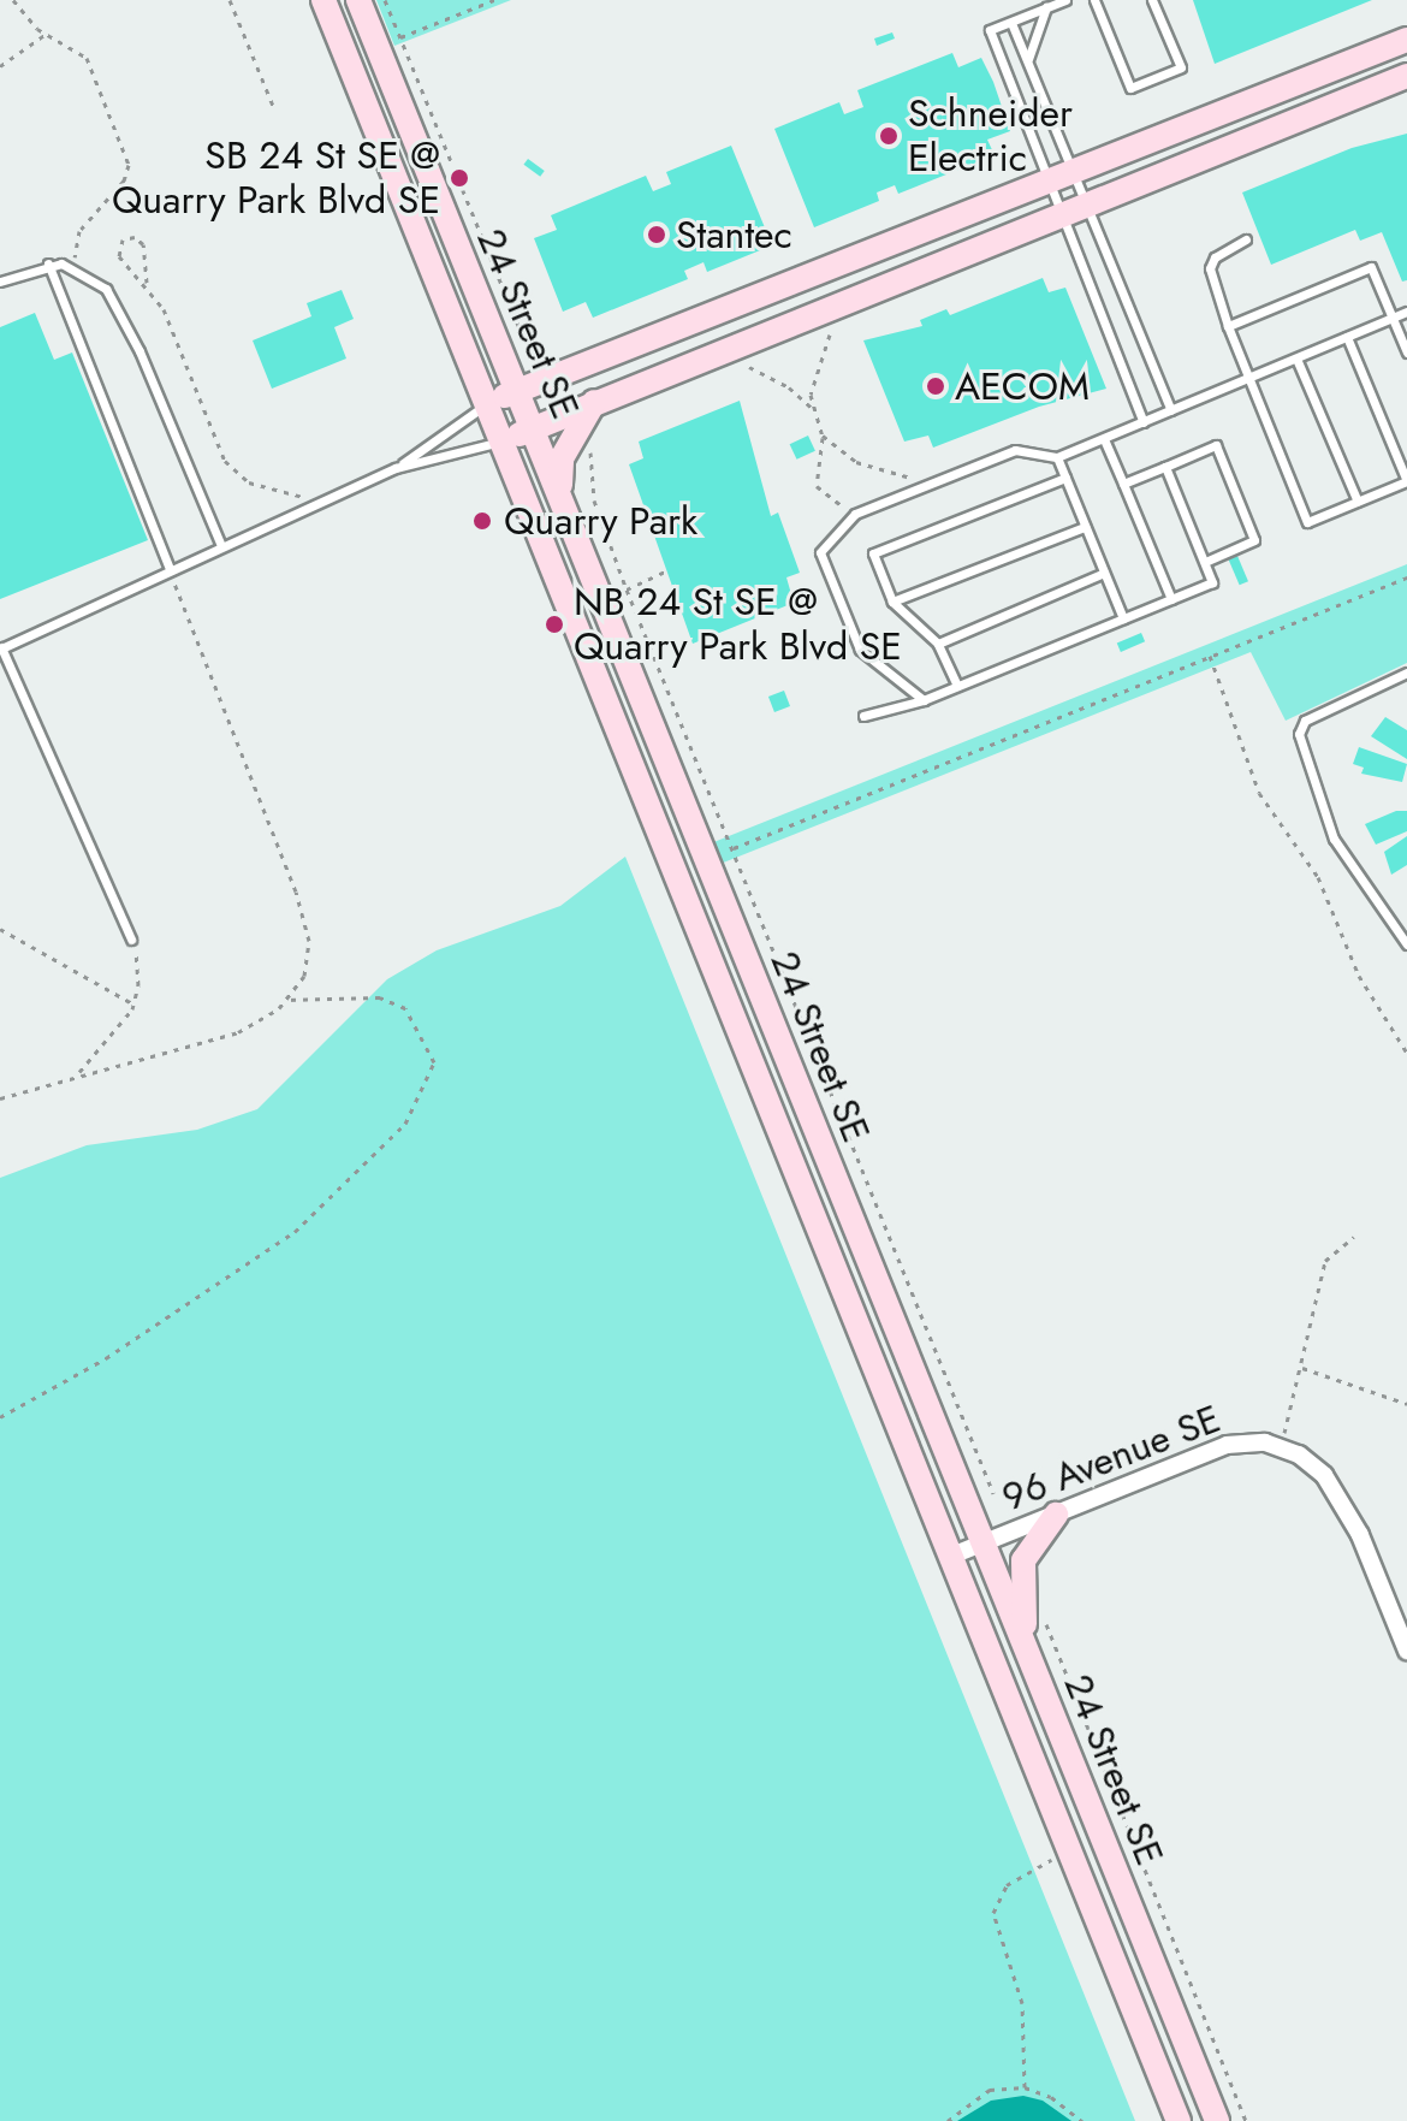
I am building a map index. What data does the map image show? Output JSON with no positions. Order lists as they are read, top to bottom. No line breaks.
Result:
{"streets":{"main road":["24 Street SE"],"street":["96 Avenue SE"]},"crossings":[["24 Street SE","96 Avenue SE"]],"places":["Schneider Electric","SB 24 St SE @ Quarry Park Blvd SE","Stantec","AECOM","Quarry Park","NB 24 St SE @ Quarry Park Blvd SE"]}
